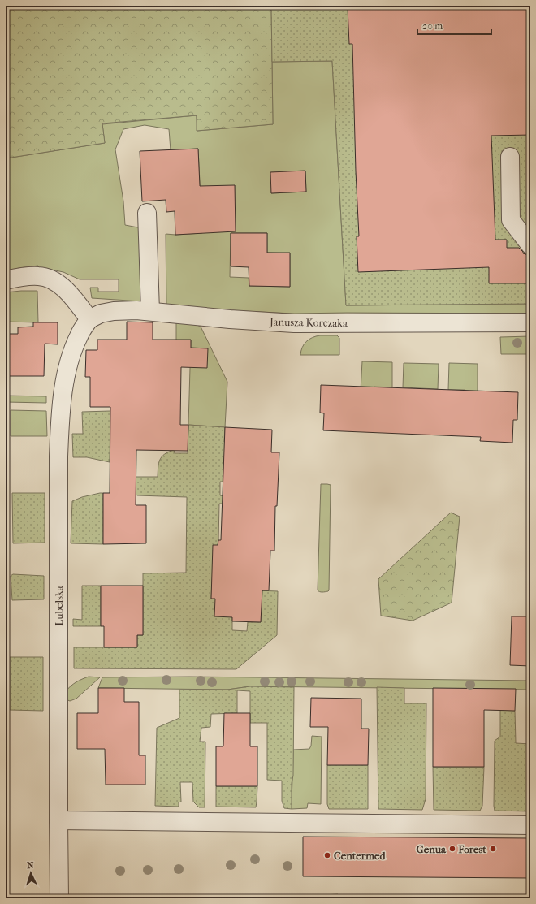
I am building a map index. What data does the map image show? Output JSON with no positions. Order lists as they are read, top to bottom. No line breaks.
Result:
{"streets":{"street":["Janusza Korczaka","Lubelska"]},"crossings":[["Janusza Korczaka","Lubelska"]],"places":["Genua","Forest","Centermed"],"scale_bar":"20 m","north":"top"}
